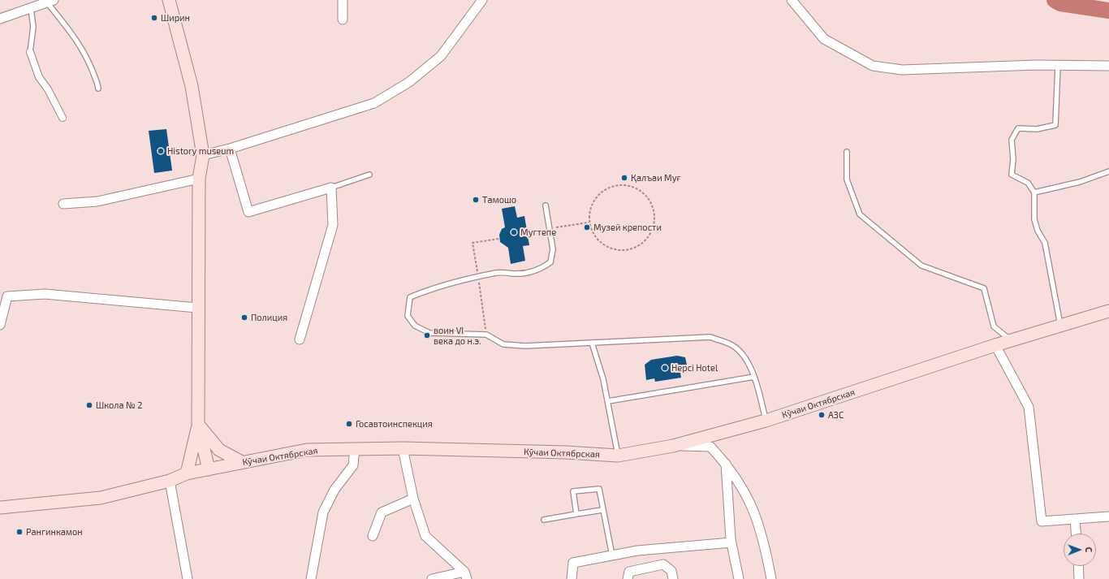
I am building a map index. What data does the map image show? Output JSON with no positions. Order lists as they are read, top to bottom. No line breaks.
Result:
{"streets":{"main road":["Кӯчаи Октябрская"]},"places":["Ширин","History museum","Қалъаи Муғ","Тамошо","Музей крепости","Мугтепе","Полиция","воин VI века до н.э.","Hepci Hotel","Школа № 2","АЗС","Госавтоинспекция","Рангинкамон"],"north":"right"}
